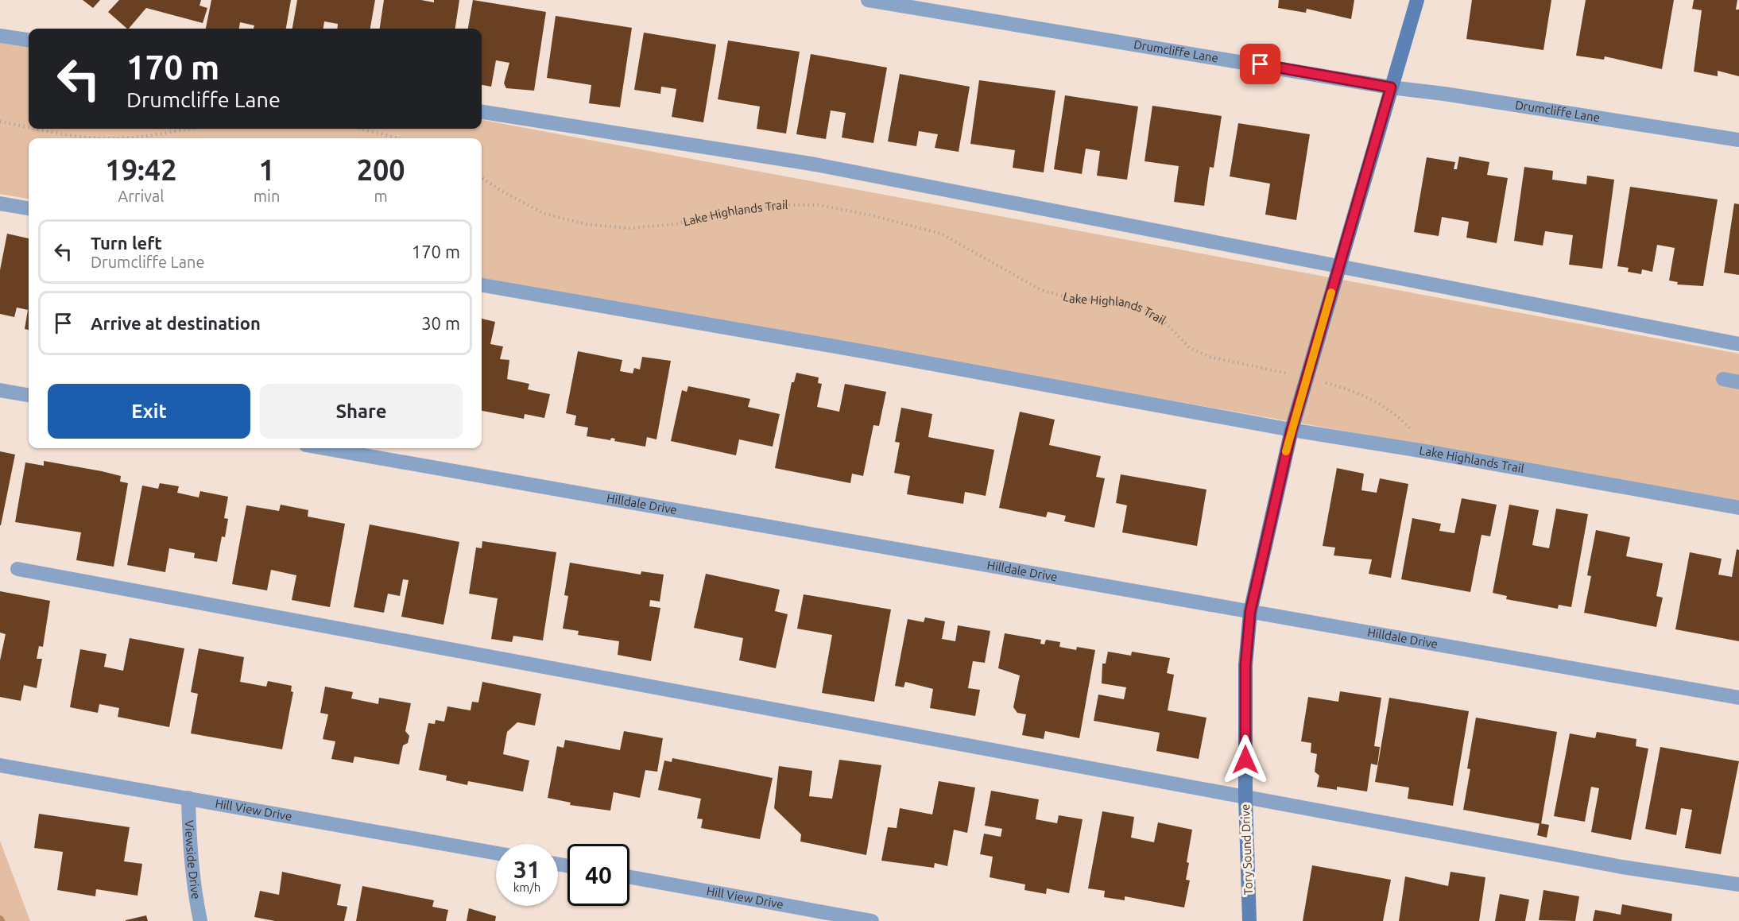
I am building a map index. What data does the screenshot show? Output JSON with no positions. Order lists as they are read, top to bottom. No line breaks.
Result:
{"streets":{"street":["Drumcliffe Lane","Lake Highlands Trail","Hilldale Drive","Hill View Drive","Tory Sound Drive","Viewside Drive"]},"crossings":[["Drumcliffe Lane","Tory Sound Drive"],["Lake Highlands Trail","Tory Sound Drive"],["Hilldale Drive","Tory Sound Drive"],["Hill View Drive","Viewside Drive"]],"page":{"turn":["170 m","Drumcliffe Lane"],"eta":["19:42","Arrival","1","min","200","m"],"list":[{"name":"Turn left","note":"Drumcliffe Lane","value":"170 m"},{"name":"Arrive at destination","value":"30 m"}],"buttons":["Exit","Share"],"speed":"31 km/h","limit":"40"}}
